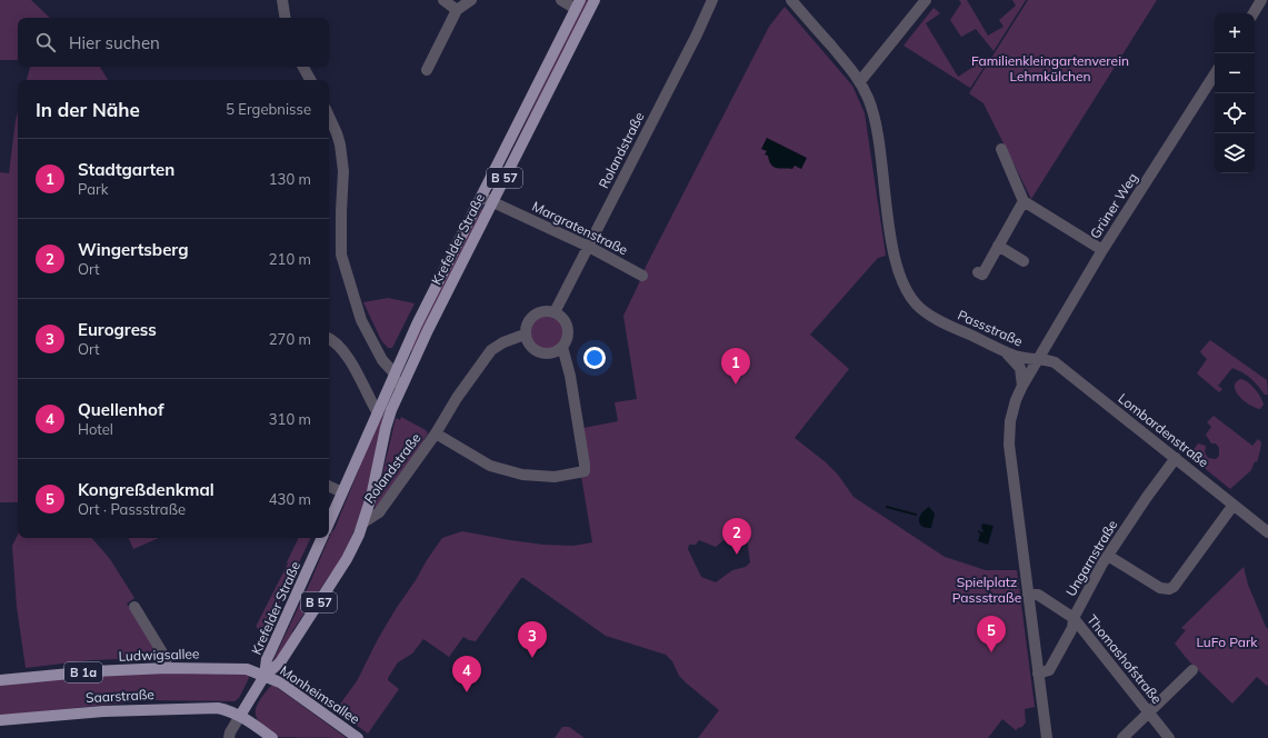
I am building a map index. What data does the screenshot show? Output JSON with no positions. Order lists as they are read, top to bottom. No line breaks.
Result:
{"streets":{"main road":["Rolandstraße","B 57","Krefelder Straße","Ludwigsallee","B 1a","Monheimsallee","Saarstraße"],"street":["Grüner Weg","Margratenstraße","Passstraße","Lombardenstraße","Ungarnstraße","Thomashofstraße"]},"crossings":[["Rolandstraße","Margratenstraße"],["Rolandstraße","Krefelder Straße"],["Rolandstraße","Ludwigsallee"],["Rolandstraße","Monheimsallee"],["Grüner Weg","Passstraße"],["Grüner Weg","Lombardenstraße"],["Margratenstraße","Krefelder Straße"],["Krefelder Straße","Ludwigsallee"],["Krefelder Straße","Monheimsallee"],["Krefelder Straße","Saarstraße"],["Passstraße","Lombardenstraße"],["Lombardenstraße","Ungarnstraße"],["Ungarnstraße","Thomashofstraße"],["Ludwigsallee","Monheimsallee"]],"parks":["Familienkleingartenverein Lehmkülchen","Spielplatz Passstraße","LuFo Park"],"page":{"map_buttons":["+","−"],"search":"Hier suchen","heading":["In der Nähe","5 Ergebnisse"],"list":[{"mark":"1","name":"Stadtgarten","note":"Park","value":"130 m"},{"mark":"2","name":"Wingertsberg","note":"Ort","value":"210 m"},{"mark":"3","name":"Eurogress","note":"Ort","value":"270 m"},{"mark":"4","name":"Quellenhof","note":"Hotel","value":"310 m"},{"mark":"5","name":"Kongreßdenkmal","note":"Ort · Passstraße","value":"430 m"}],"pins":["1","2","5","3","4"]}}
